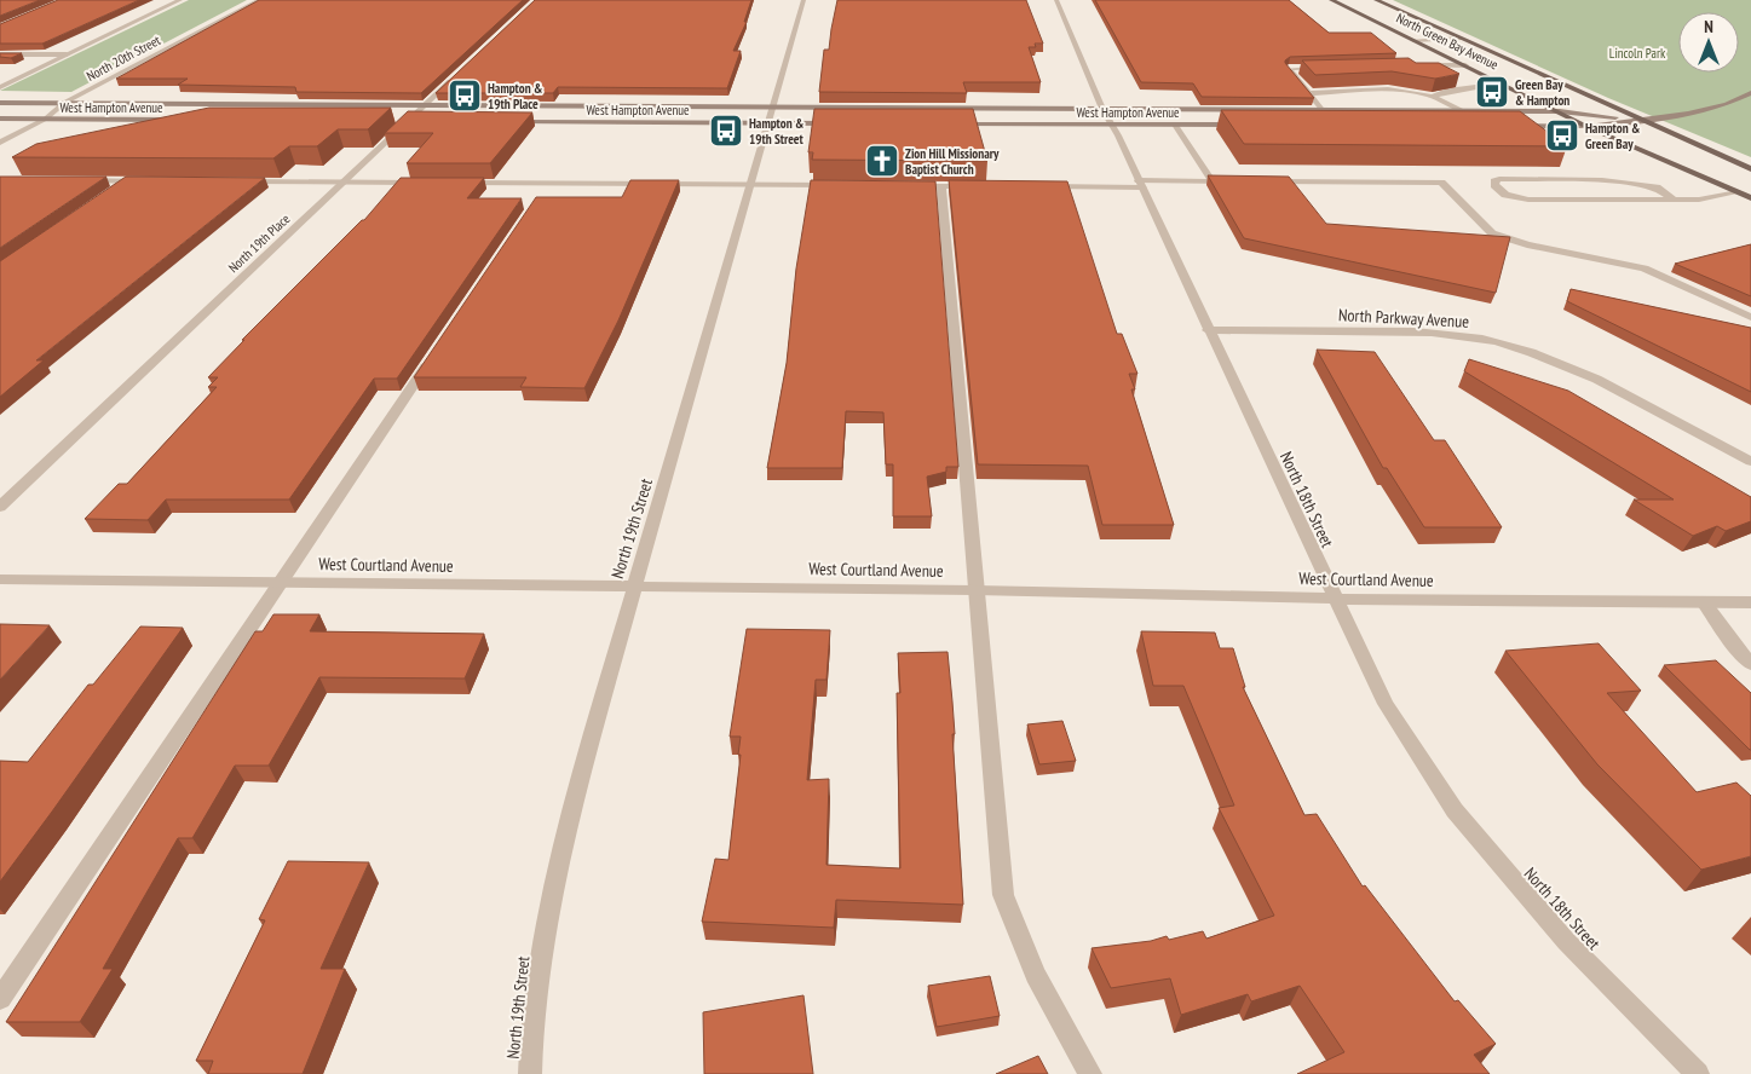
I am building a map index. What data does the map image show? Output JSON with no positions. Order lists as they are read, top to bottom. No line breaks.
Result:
{"streets":{"main road":["North Green Bay Avenue","West Hampton Avenue"],"street":["North 20th Street","North 19th Place","North Parkway Avenue","North 18th Street","North 19th Street","West Courtland Avenue"]},"crossings":[["North Green Bay Avenue","West Hampton Avenue"],["North 20th Street","West Hampton Avenue"],["West Hampton Avenue","North 19th Place"],["West Hampton Avenue","North 18th Street"],["West Hampton Avenue","North 19th Street"],["North Parkway Avenue","North 18th Street"],["North 18th Street","West Courtland Avenue"],["North 19th Street","West Courtland Avenue"]],"parks":["Lincoln Park"],"places":{"bus stop":["Green Bay & Hampton","Hampton & 19th Place","Hampton & 19th Street","Hampton & Green Bay"],"church":["Zion Hill Missionary Baptist Church"]},"north":"top"}
